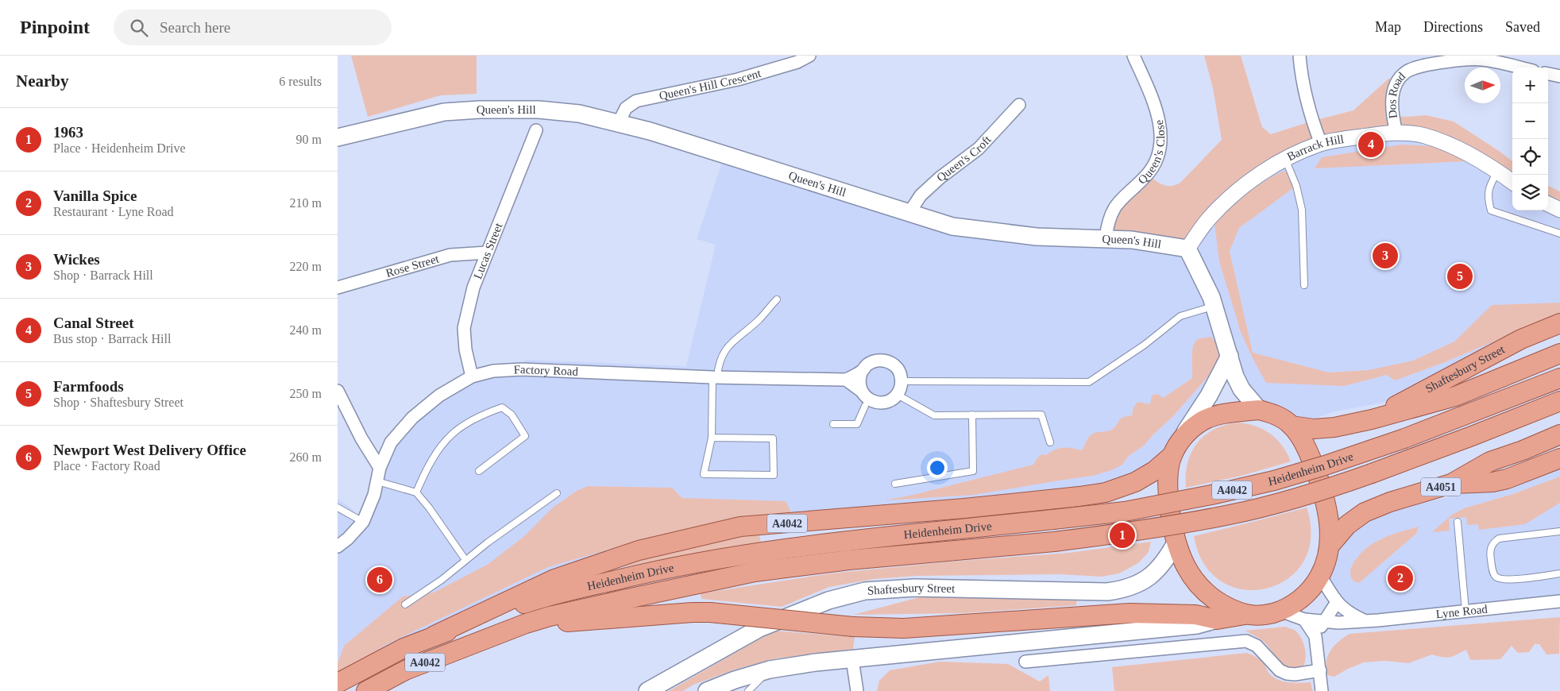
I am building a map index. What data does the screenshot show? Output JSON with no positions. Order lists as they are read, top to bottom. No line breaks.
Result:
{"streets":{"main road":["Queen's Hill","Shaftesbury Street","Heidenheim Drive","A4051","A4042"],"street":["Queen's Hill Crescent","Dos Road","Queen's Close","Barrack Hill","Queen's Croft","Lucas Street","Rose Street","Factory Road","Lyne Road"]},"crossings":[["Queen's Hill Crescent","Queen's Hill"],["Dos Road","Barrack Hill"],["Queen's Hill","Queen's Close"],["Queen's Hill","Barrack Hill"],["Queen's Hill","Queen's Croft"],["Lucas Street","Rose Street"],["Lucas Street","Factory Road"],["Shaftesbury Street","A4042"],["Heidenheim Drive","A4042"],["A4051","A4042"],["A4042","Lyne Road"]],"north":"right","page":{"header":"Pinpoint","search":"Search here","nav":["Map","Directions","Saved"],"heading":["Nearby","6 results"],"map_buttons":["+","−"],"list":[{"mark":"1","name":"1963","note":"Place · Heidenheim Drive","value":"90 m"},{"mark":"2","name":"Vanilla Spice","note":"Restaurant · Lyne Road","value":"210 m"},{"mark":"3","name":"Wickes","note":"Shop · Barrack Hill","value":"220 m"},{"mark":"4","name":"Canal Street","note":"Bus stop · Barrack Hill","value":"240 m"},{"mark":"5","name":"Farmfoods","note":"Shop · Shaftesbury Street","value":"250 m"},{"mark":"6","name":"Newport West Delivery Office","note":"Place · Factory Road","value":"260 m"}],"pins":["4","3","5","1","2","6"]}}
